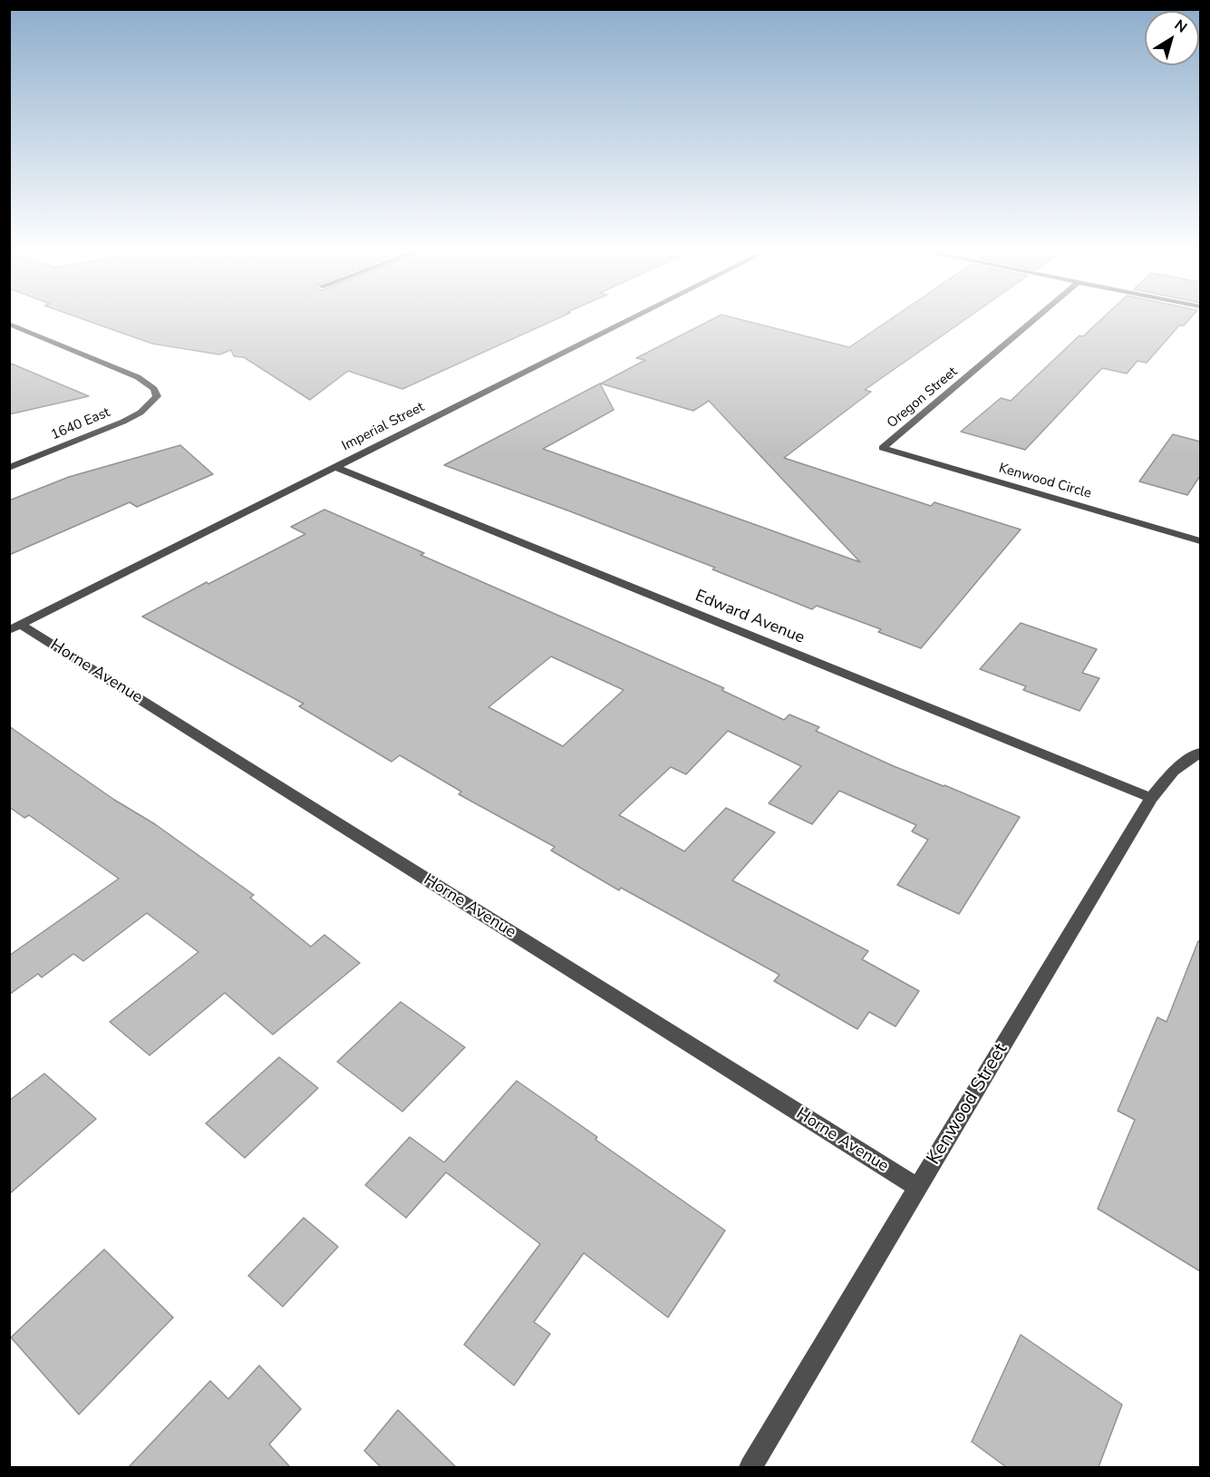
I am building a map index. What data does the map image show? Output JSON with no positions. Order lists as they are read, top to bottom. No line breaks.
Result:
{"streets":{"street":["Oregon Street","1640 East","Imperial Street","Kenwood Circle","Edward Avenue","Horne Avenue","Kenwood Street"]},"crossings":[["Oregon Street","Kenwood Circle"],["Imperial Street","Edward Avenue"],["Imperial Street","Horne Avenue"],["Edward Avenue","Kenwood Street"],["Horne Avenue","Kenwood Street"]],"north":"top right"}
